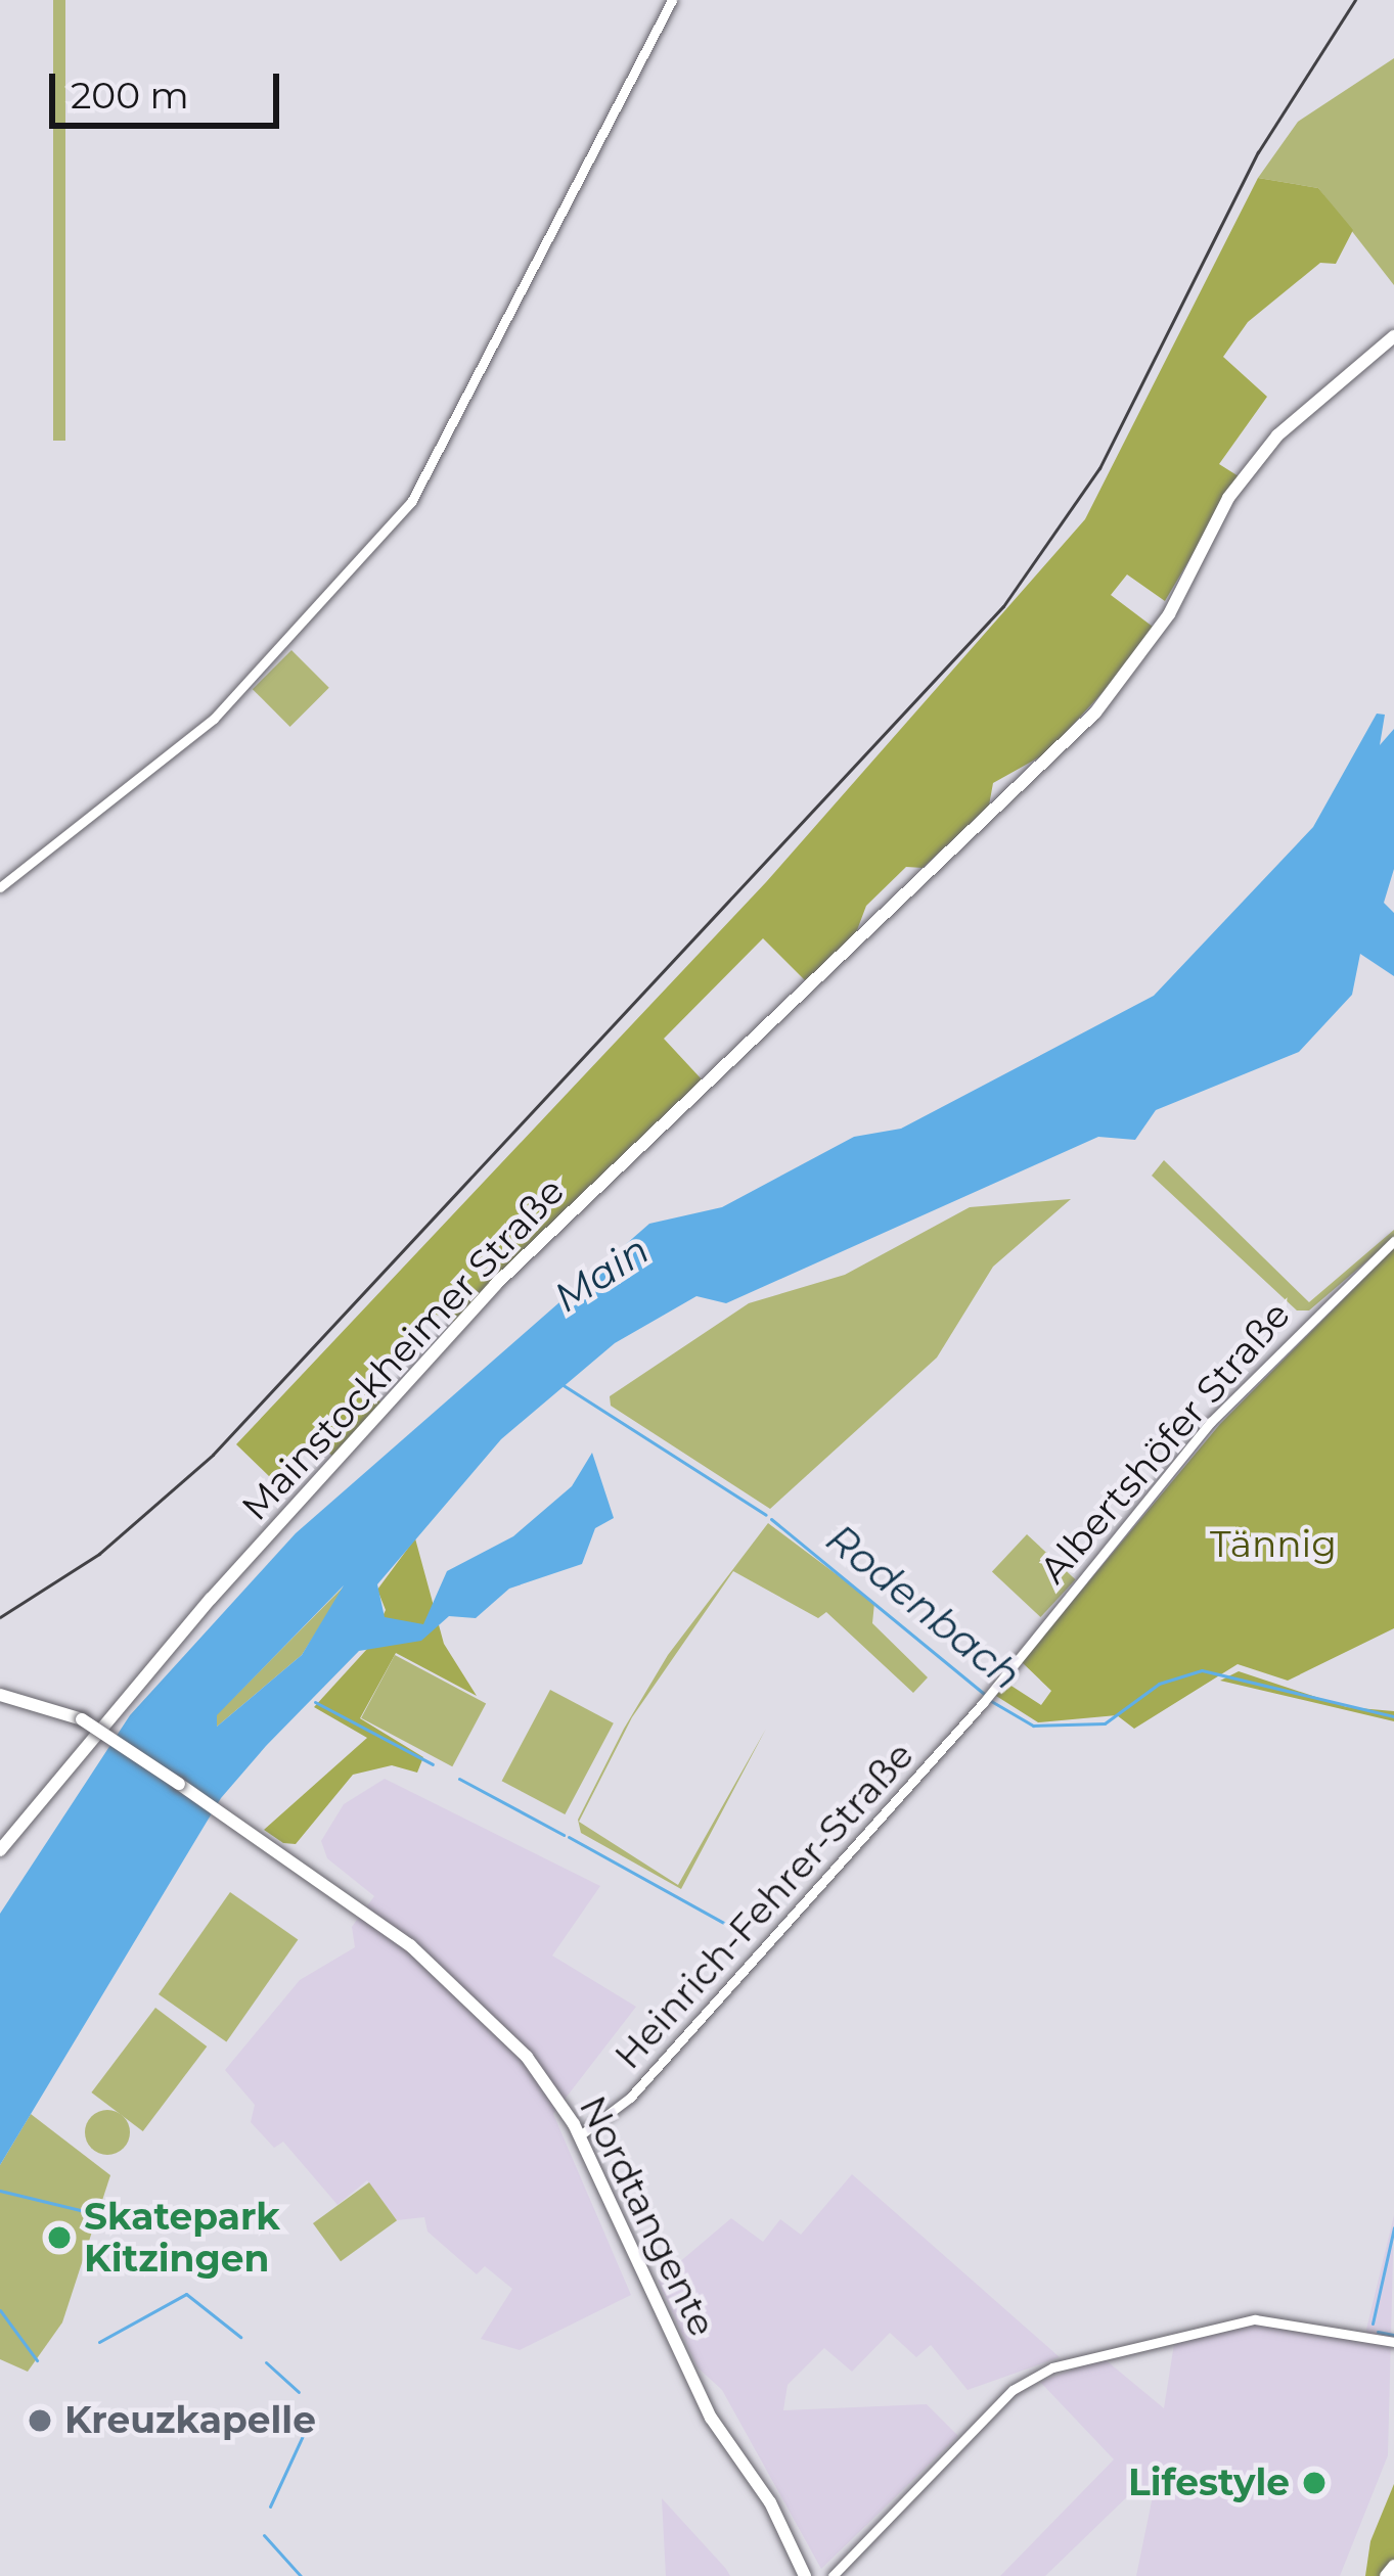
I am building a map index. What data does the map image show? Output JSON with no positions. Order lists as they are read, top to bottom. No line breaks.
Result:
{"streets":{"main road":["Mainstockheimer Straße","Nordtangente"],"street":["Albertshöfer Straße","Heinrich-Fehrer-Straße"]},"crossings":[["Albertshöfer Straße","Heinrich-Fehrer-Straße"],["Heinrich-Fehrer-Straße","Nordtangente"]],"water":["Main","Rodenbach"],"parks":["Tännig"],"places":["Skatepark Kitzingen","Kreuzkapelle","Lifestyle"],"scale_bar":"200 m"}
